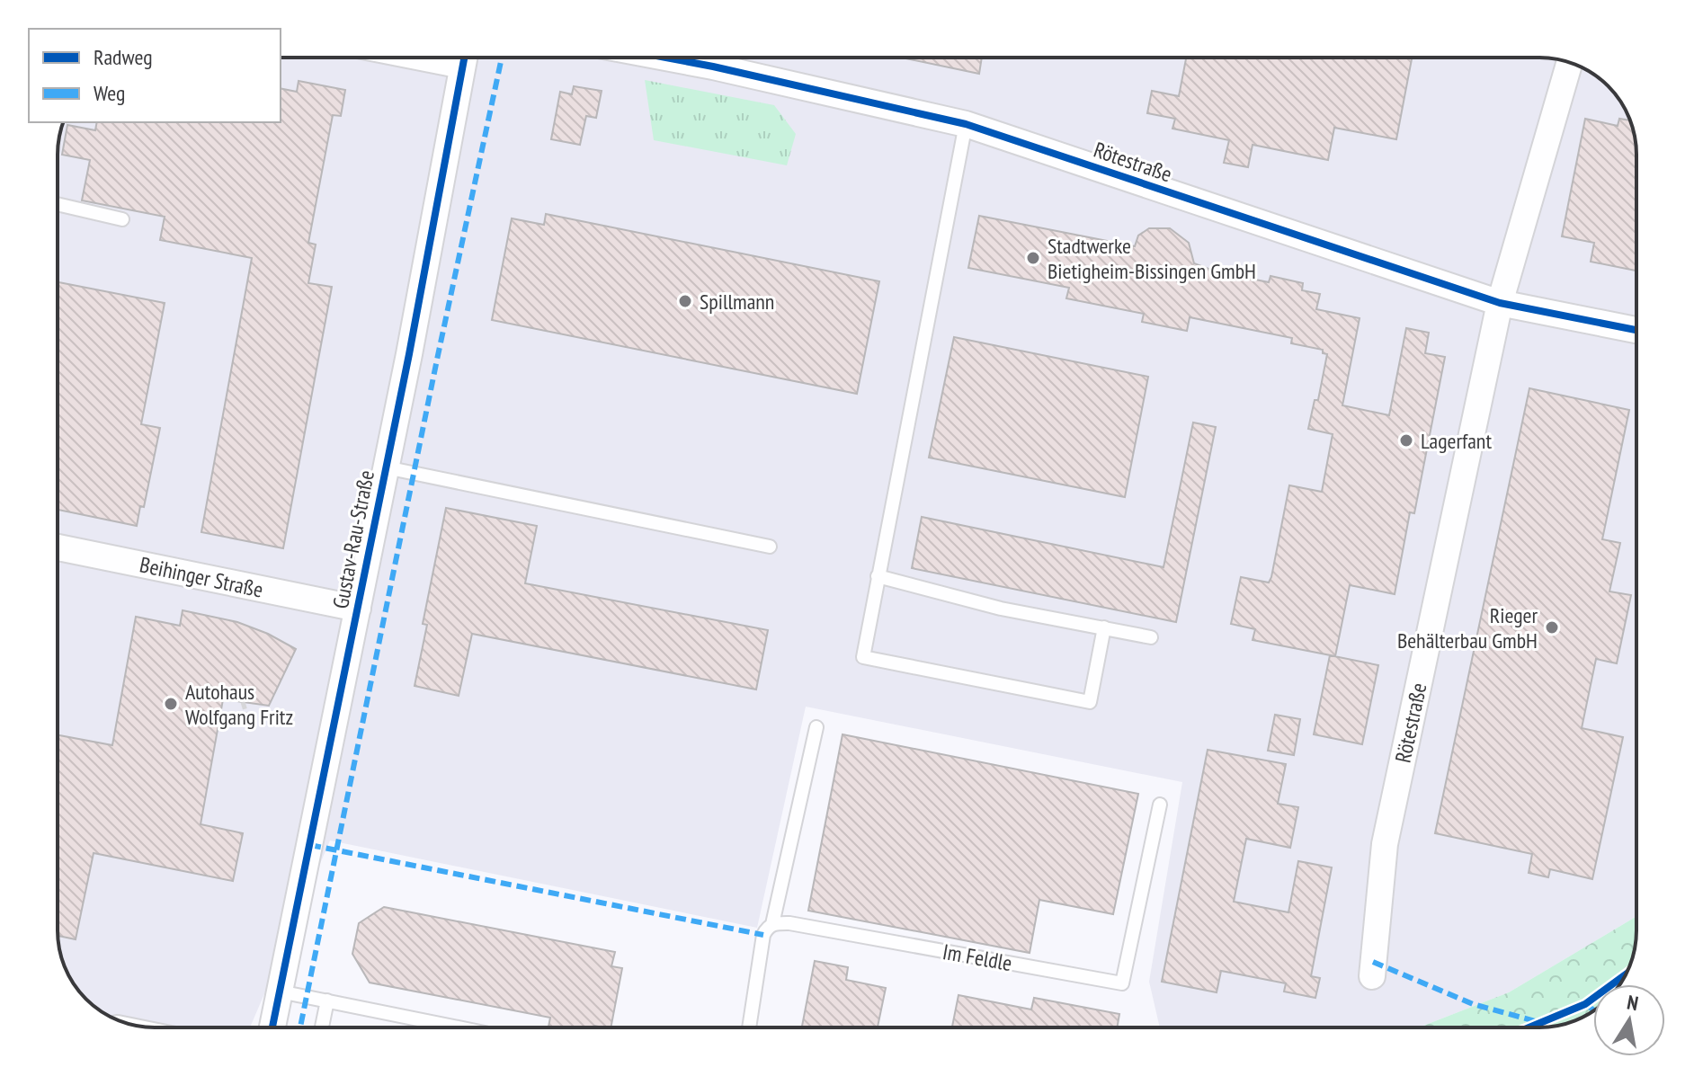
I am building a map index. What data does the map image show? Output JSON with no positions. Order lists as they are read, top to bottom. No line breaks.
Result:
{"streets":{"street":["Rötestraße","Gustav-Rau-Straße","Beihinger Straße"],"lane":["Im Feldle"]},"crossings":[["Gustav-Rau-Straße","Beihinger Straße"]],"places":["Stadtwerke Bietigheim-Bissingen GmbH","Spillmann","Lagerfant","Rieger Behälterbau GmbH","Autohaus Wolfgang Fritz"],"legend":["Radweg","Weg"],"north":"top"}
